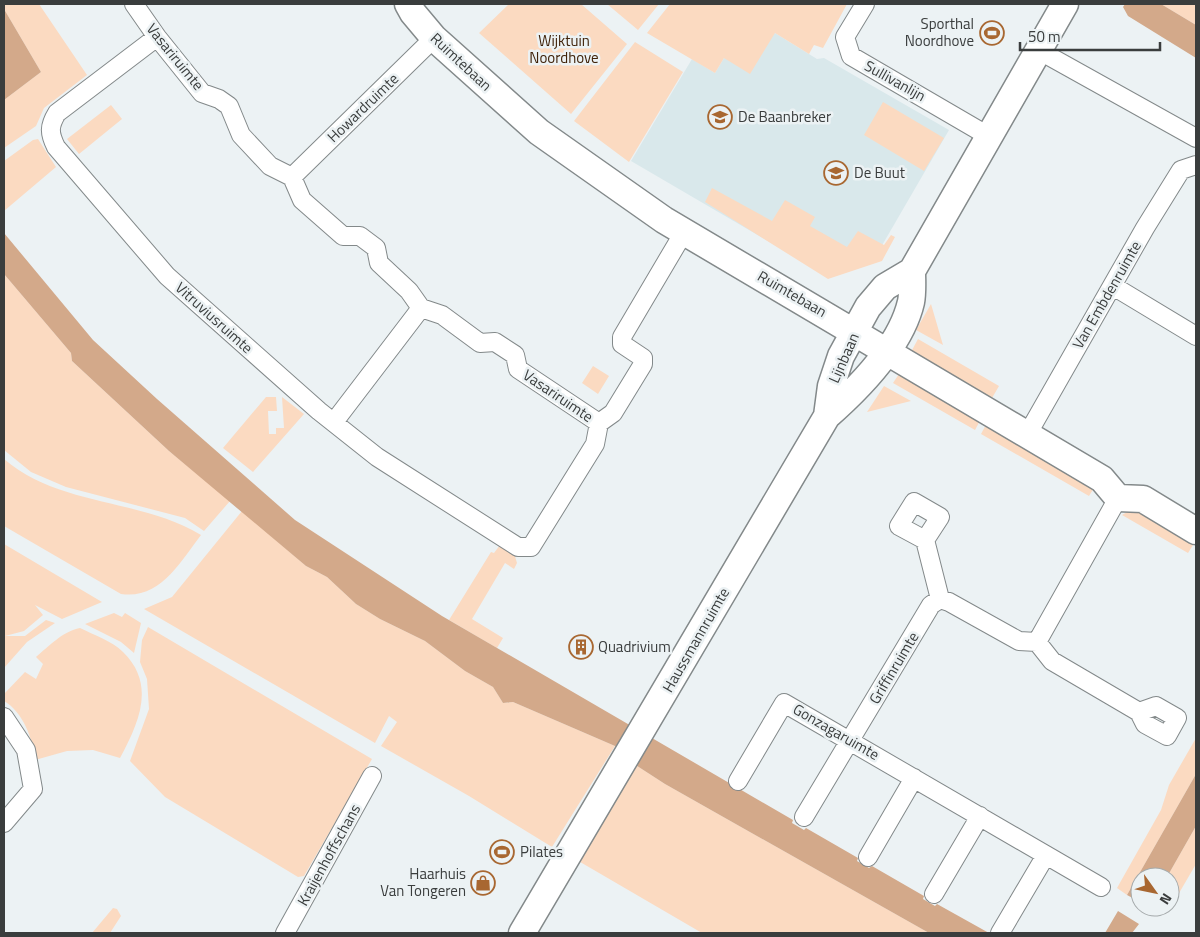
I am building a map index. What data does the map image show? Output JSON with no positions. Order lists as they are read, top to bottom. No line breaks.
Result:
{"streets":{"street":["Vasariruimte","Ruimtebaan","Sullivanlijn","Howardruimte","Van Embdenruimte","Vitruviusruimte","Lijnbaan","Haussmannruimte","Griffinruimte","Gonzagaruimte","Kraijenhoffschans"]},"crossings":[["Vasariruimte","Howardruimte"],["Vasariruimte","Vitruviusruimte"],["Ruimtebaan","Howardruimte"],["Ruimtebaan","Van Embdenruimte"],["Ruimtebaan","Lijnbaan"],["Sullivanlijn","Lijnbaan"],["Lijnbaan","Haussmannruimte"],["Griffinruimte","Gonzagaruimte"]],"parks":["Wijktuin Noordhove"],"places":{"sports":["Sporthal Noordhove","Pilates"],"school or university":["De Baanbreker","De Buut"],"building":["Quadrivium"],"shop":["Haarhuis Van Tongeren"]},"scale_bar":"50 m","north":"bottom right"}
